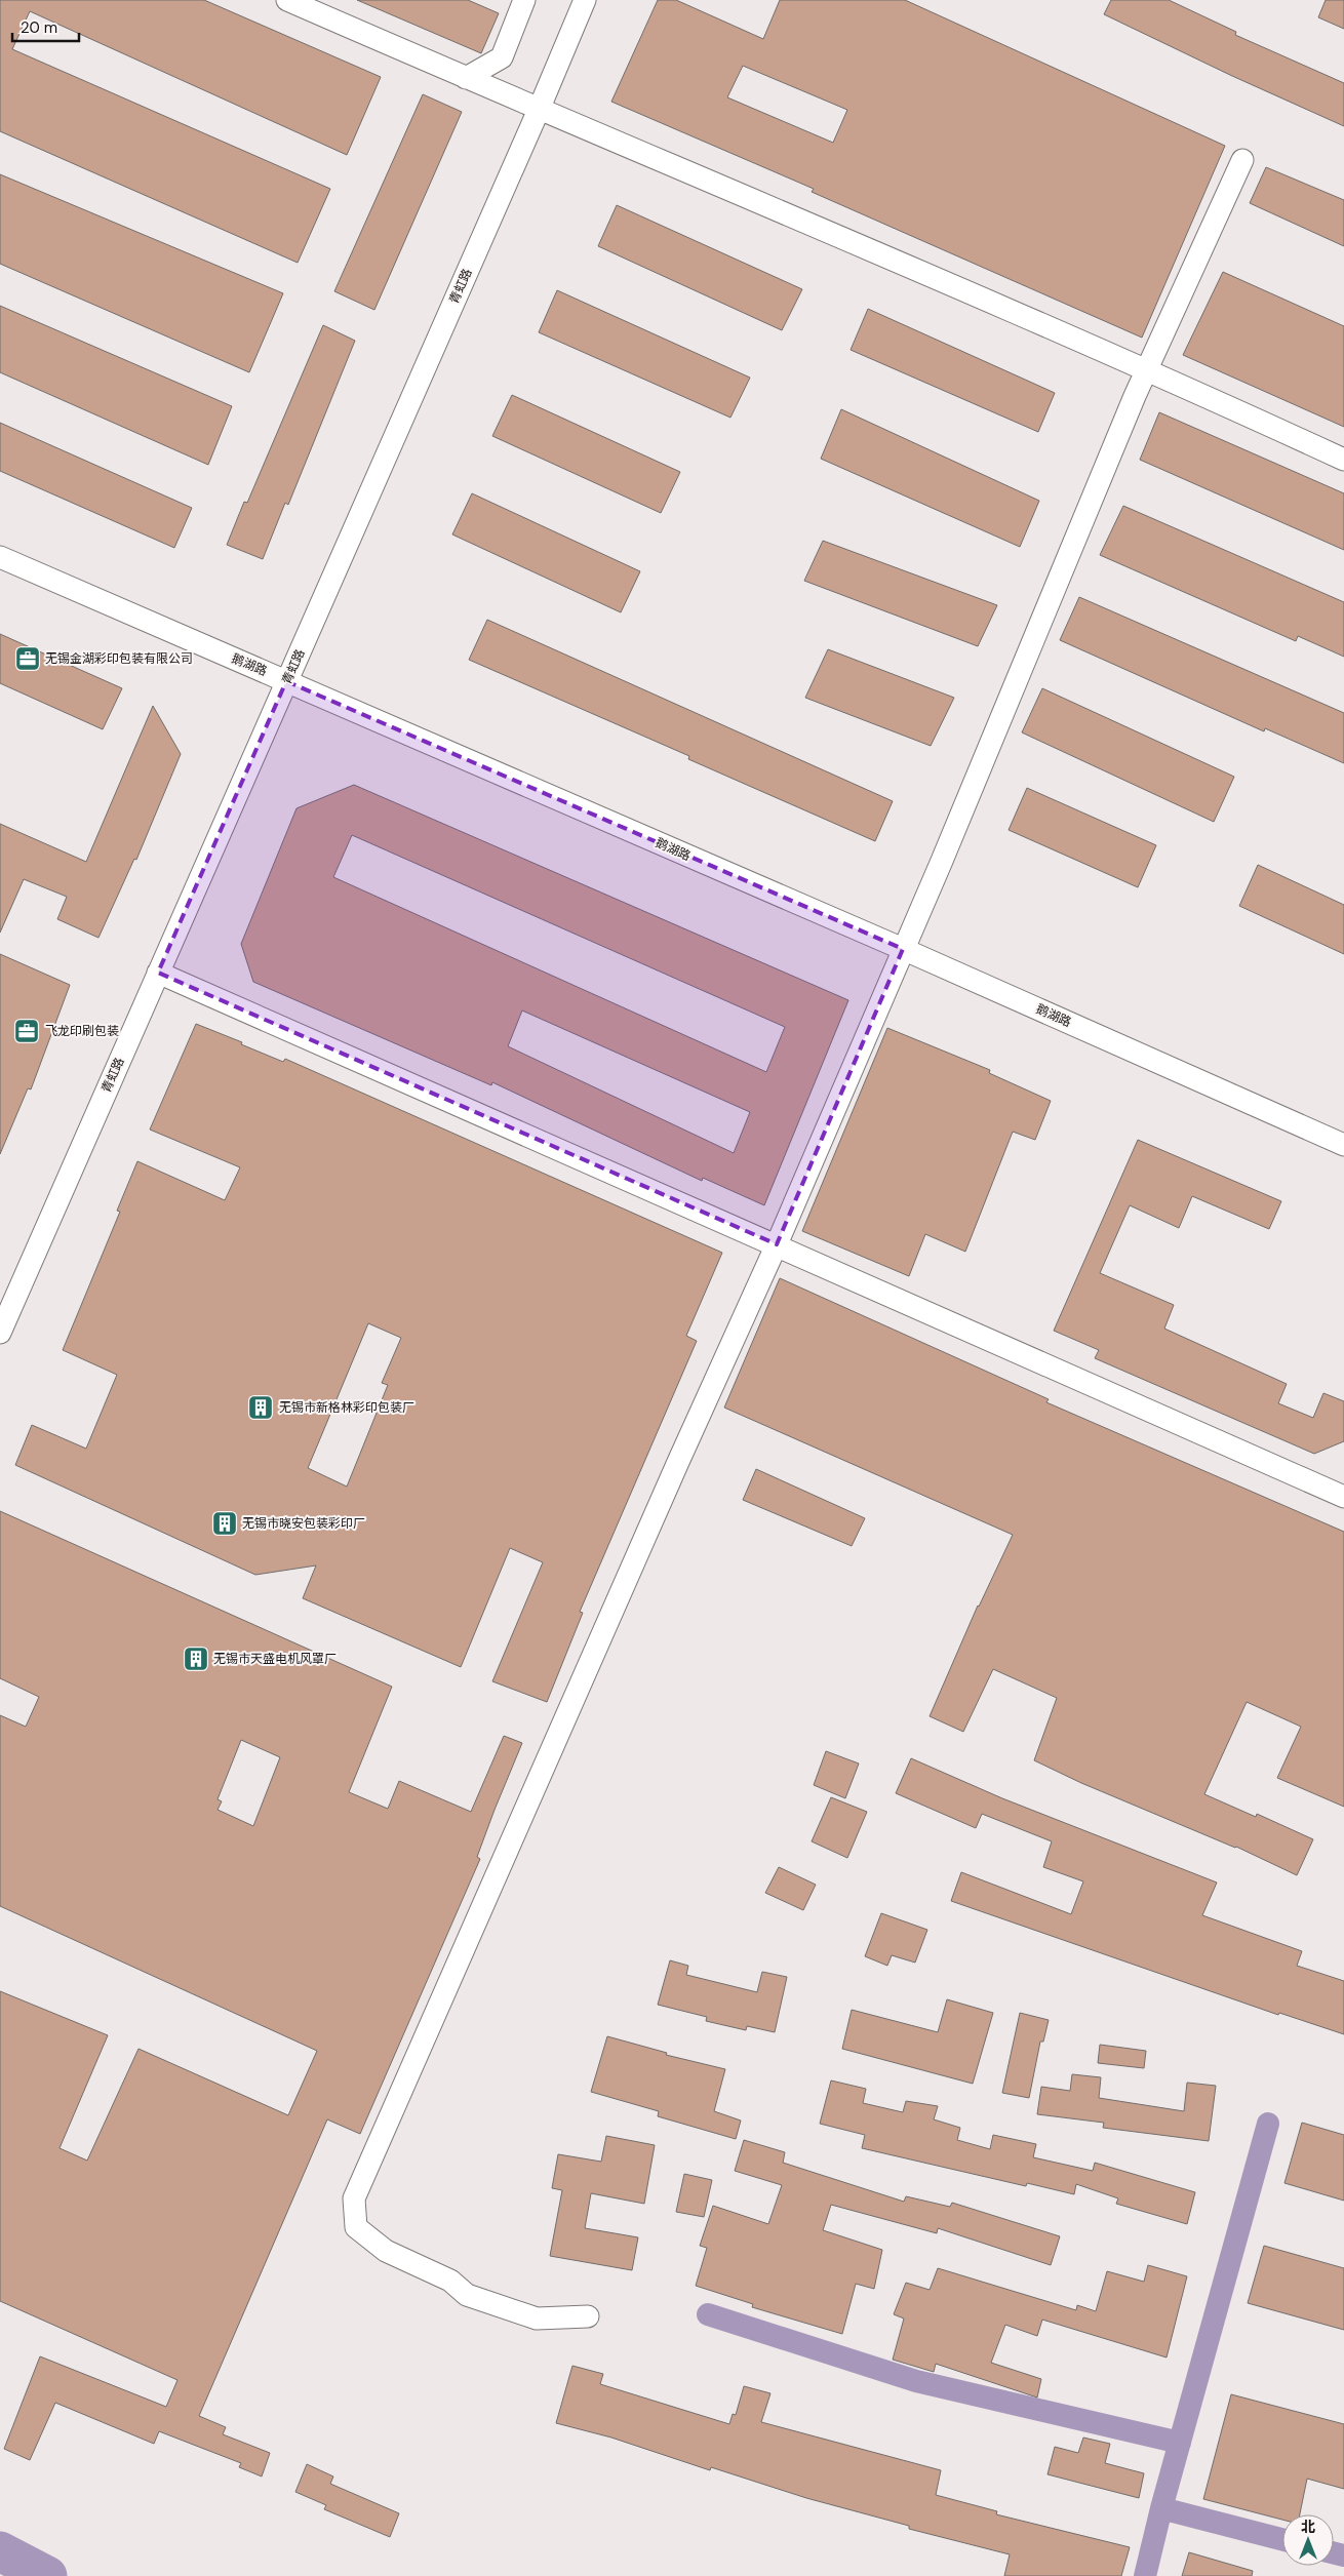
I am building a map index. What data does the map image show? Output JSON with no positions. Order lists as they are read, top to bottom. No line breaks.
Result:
{"streets":{"street":["青虹路","鹅湖路"]},"crossings":[["青虹路","鹅湖路"]],"places":{"office":["无锡金湖彩印包装有限公司","飞龙印刷包装"],"building":["无锡市新格林彩印包装厂","无锡市晓安包装彩印厂","无锡市天盛电机风罩厂"]},"scale_bar":"20 m","north":"top"}
